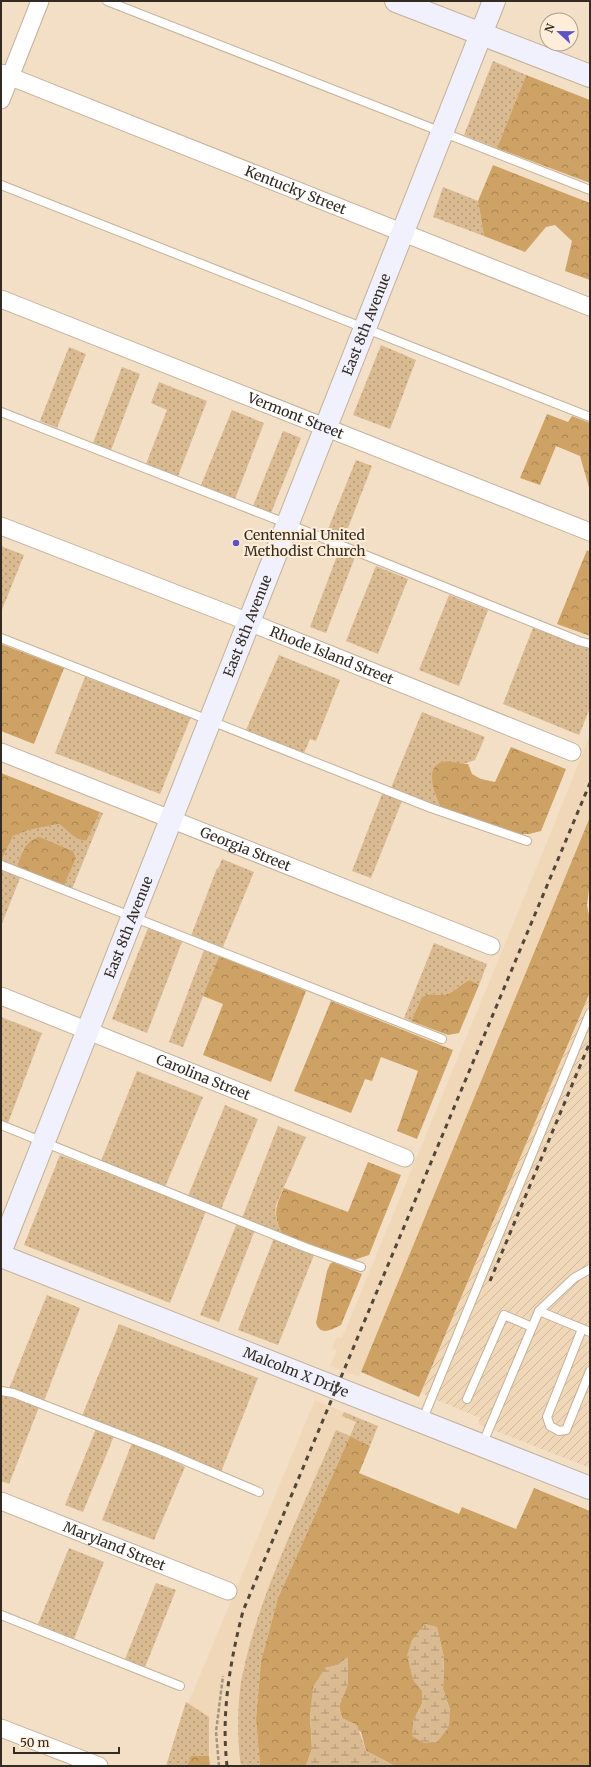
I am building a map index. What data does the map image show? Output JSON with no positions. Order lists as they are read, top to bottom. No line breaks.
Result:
{"streets":{"street":["Kentucky Street","East 8th Avenue","Vermont Street","Rhode Island Street","Georgia Street","Carolina Street","Malcolm X Drive","Maryland Street"]},"crossings":[["Kentucky Street","East 8th Avenue"],["East 8th Avenue","Vermont Street"],["East 8th Avenue","Rhode Island Street"],["East 8th Avenue","Georgia Street"],["East 8th Avenue","Carolina Street"]],"places":["Centennial United Methodist Church"],"scale_bar":"50 m","north":"left"}
